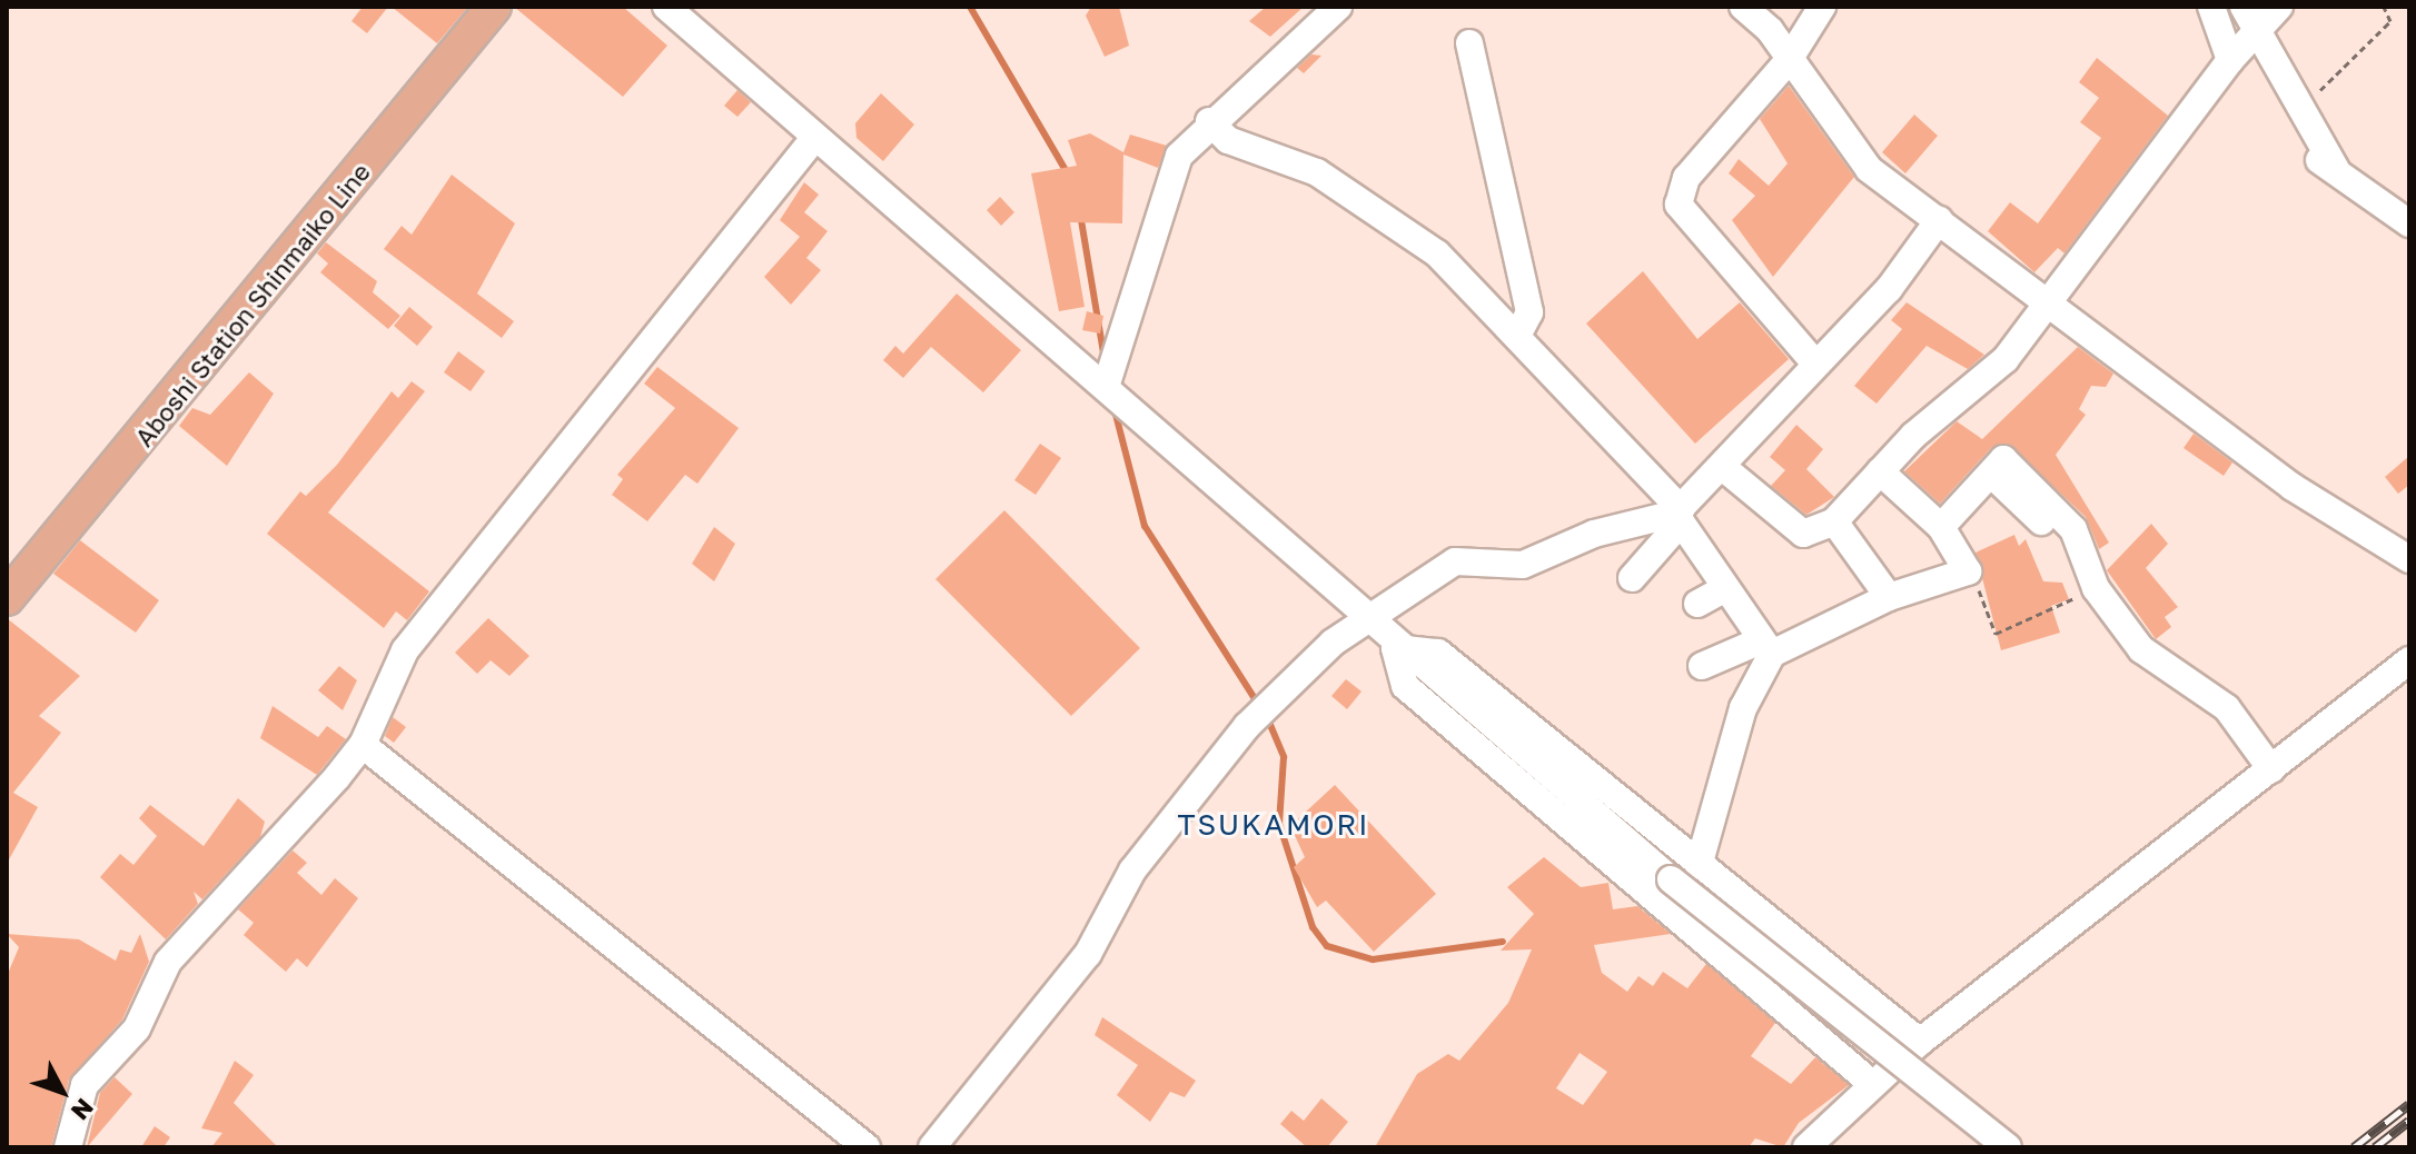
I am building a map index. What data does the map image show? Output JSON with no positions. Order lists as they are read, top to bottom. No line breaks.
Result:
{"streets":{"main road":["Aboshi Station Shinmaiko Line"]},"districts":["TSUKAMORI"],"north":"bottom right"}
